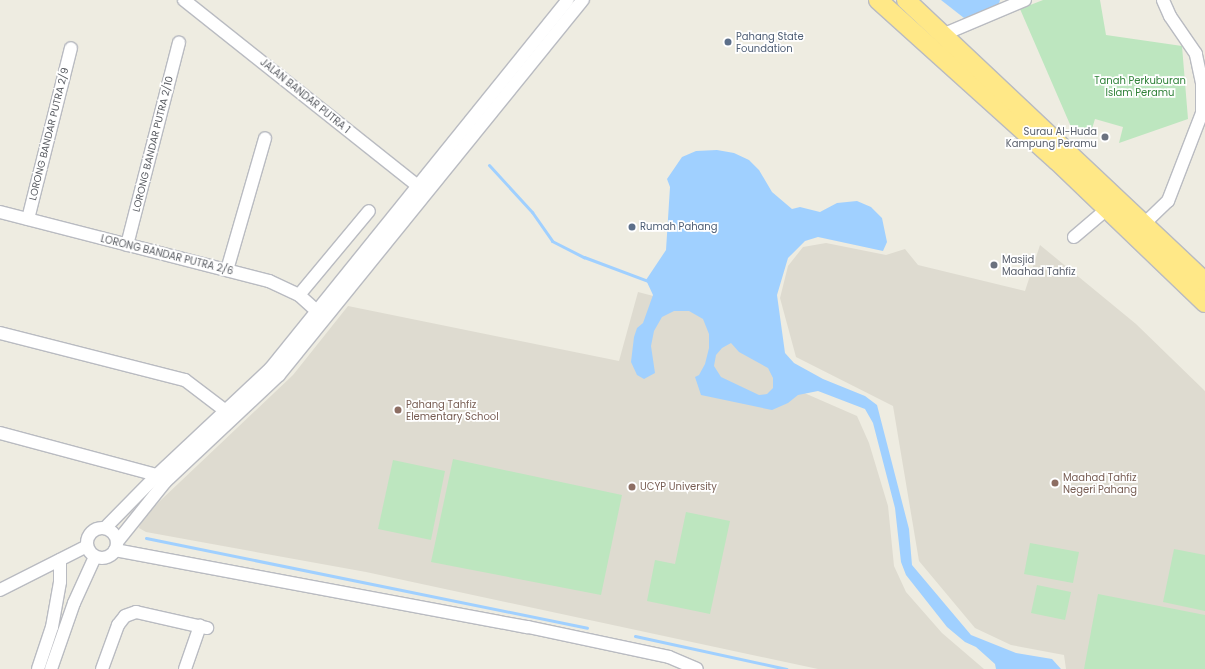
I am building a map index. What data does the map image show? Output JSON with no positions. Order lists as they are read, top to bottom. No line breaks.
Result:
{"streets":{"street":["JALAN BANDAR PUTRA 1","LORONG BANDAR PUTRA 2/9","LORONG BANDAR PUTRA 2/10","LORONG BANDAR PUTRA 2/6"]},"crossings":[["LORONG BANDAR PUTRA 2/9","LORONG BANDAR PUTRA 2/6"],["LORONG BANDAR PUTRA 2/10","LORONG BANDAR PUTRA 2/6"]],"parks":["Tanah Perkuburan Islam Peramu"],"places":["Pahang State Foundation","Surau Al-Huda Kampung Peramu","Rumah Pahang","Masjid Maahad Tahfiz","Pahang Tahfiz Elementary School","Maahad Tahfiz Negeri Pahang","UCYP University"]}
